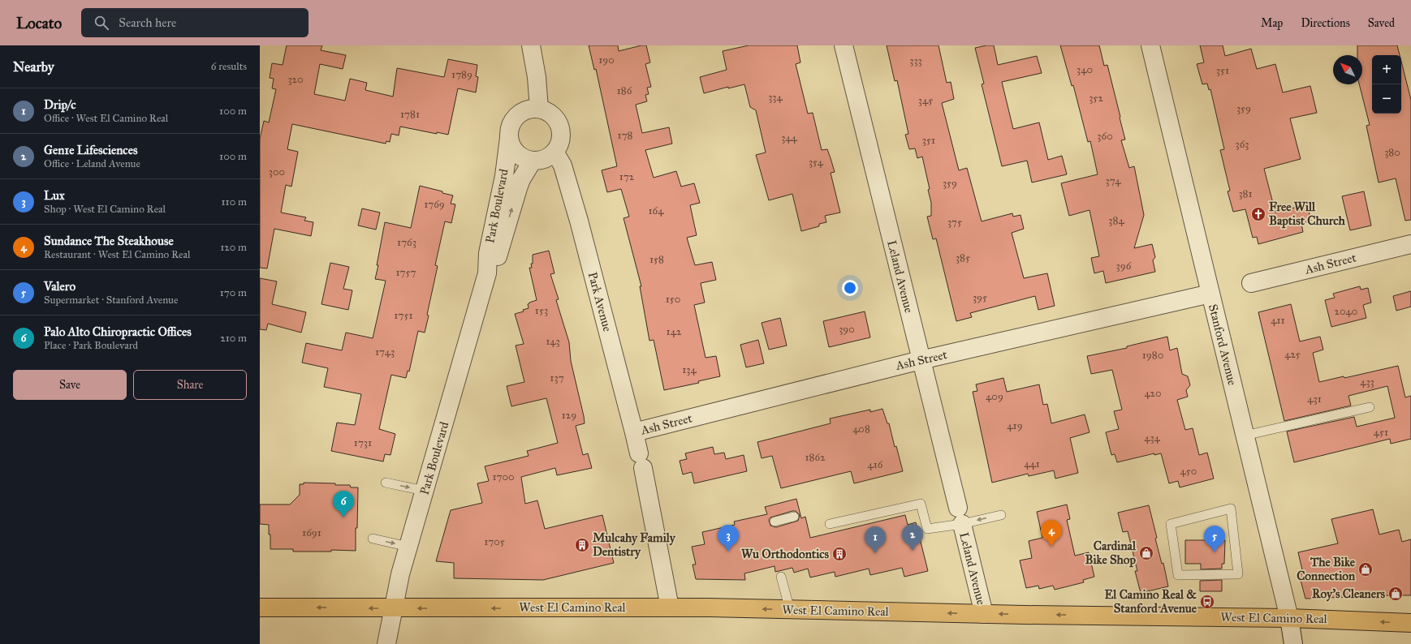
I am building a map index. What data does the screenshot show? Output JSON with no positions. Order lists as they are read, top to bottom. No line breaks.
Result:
{"streets":{"main road":["West El Camino Real"],"street":["Park Boulevard","Ash Street","Leland Avenue","Park Avenue","Stanford Avenue"]},"crossings":[["Park Boulevard","Park Avenue"],["Park Boulevard","West El Camino Real"],["Ash Street","Leland Avenue"],["Ash Street","Park Avenue"],["Ash Street","Stanford Avenue"],["Leland Avenue","West El Camino Real"],["Park Avenue","West El Camino Real"],["Stanford Avenue","West El Camino Real"]],"one_way":["West El Camino Real"],"places":{"church":["Free Will Baptist Church"],"building":["Mulcahy Family Dentistry","Wu Orthodontics"],"shop":["Cardinal Bike Shop","The Bike Connection","Roy's Cleaners"],"bus stop":["El Camino Real & Stanford Avenue"]},"house_numbers":["190","333","340","351","1789","320","186","334","352","345","359","1781","178","360","344","351","363","380","354","300","172","374","359","381","1769","164","384","375","1763","385","158","396","1757","395","150","153","2040","1751","411","390","142","143","1743","425","1980","134","137","433","420","409","431","129","419","408","451","434","1731","1862","441","416","450","1700","1691","1705"],"north":"top left","page":{"header":"Locato","search":"Search here","nav":["Map","Directions","Saved"],"heading":["Nearby","6 results"],"map_buttons":["+","−"],"list":[{"mark":"1","name":"Drip/c","note":"Office · West El Camino Real","value":"100 m"},{"mark":"2","name":"Gen1e Lifesciences","note":"Office · Leland Avenue","value":"100 m"},{"mark":"3","name":"Lux","note":"Shop · West El Camino Real","value":"110 m"},{"mark":"4","name":"Sundance The Steakhouse","note":"Restaurant · West El Camino Real","value":"120 m"},{"mark":"5","name":"Valero","note":"Supermarket · Stanford Avenue","value":"170 m"},{"mark":"6","name":"Palo Alto Chiropractic Offices","note":"Place · Park Boulevard","value":"210 m"}],"buttons":["Save","Share"],"pins":["6","4","2","3","5","1"]}}
